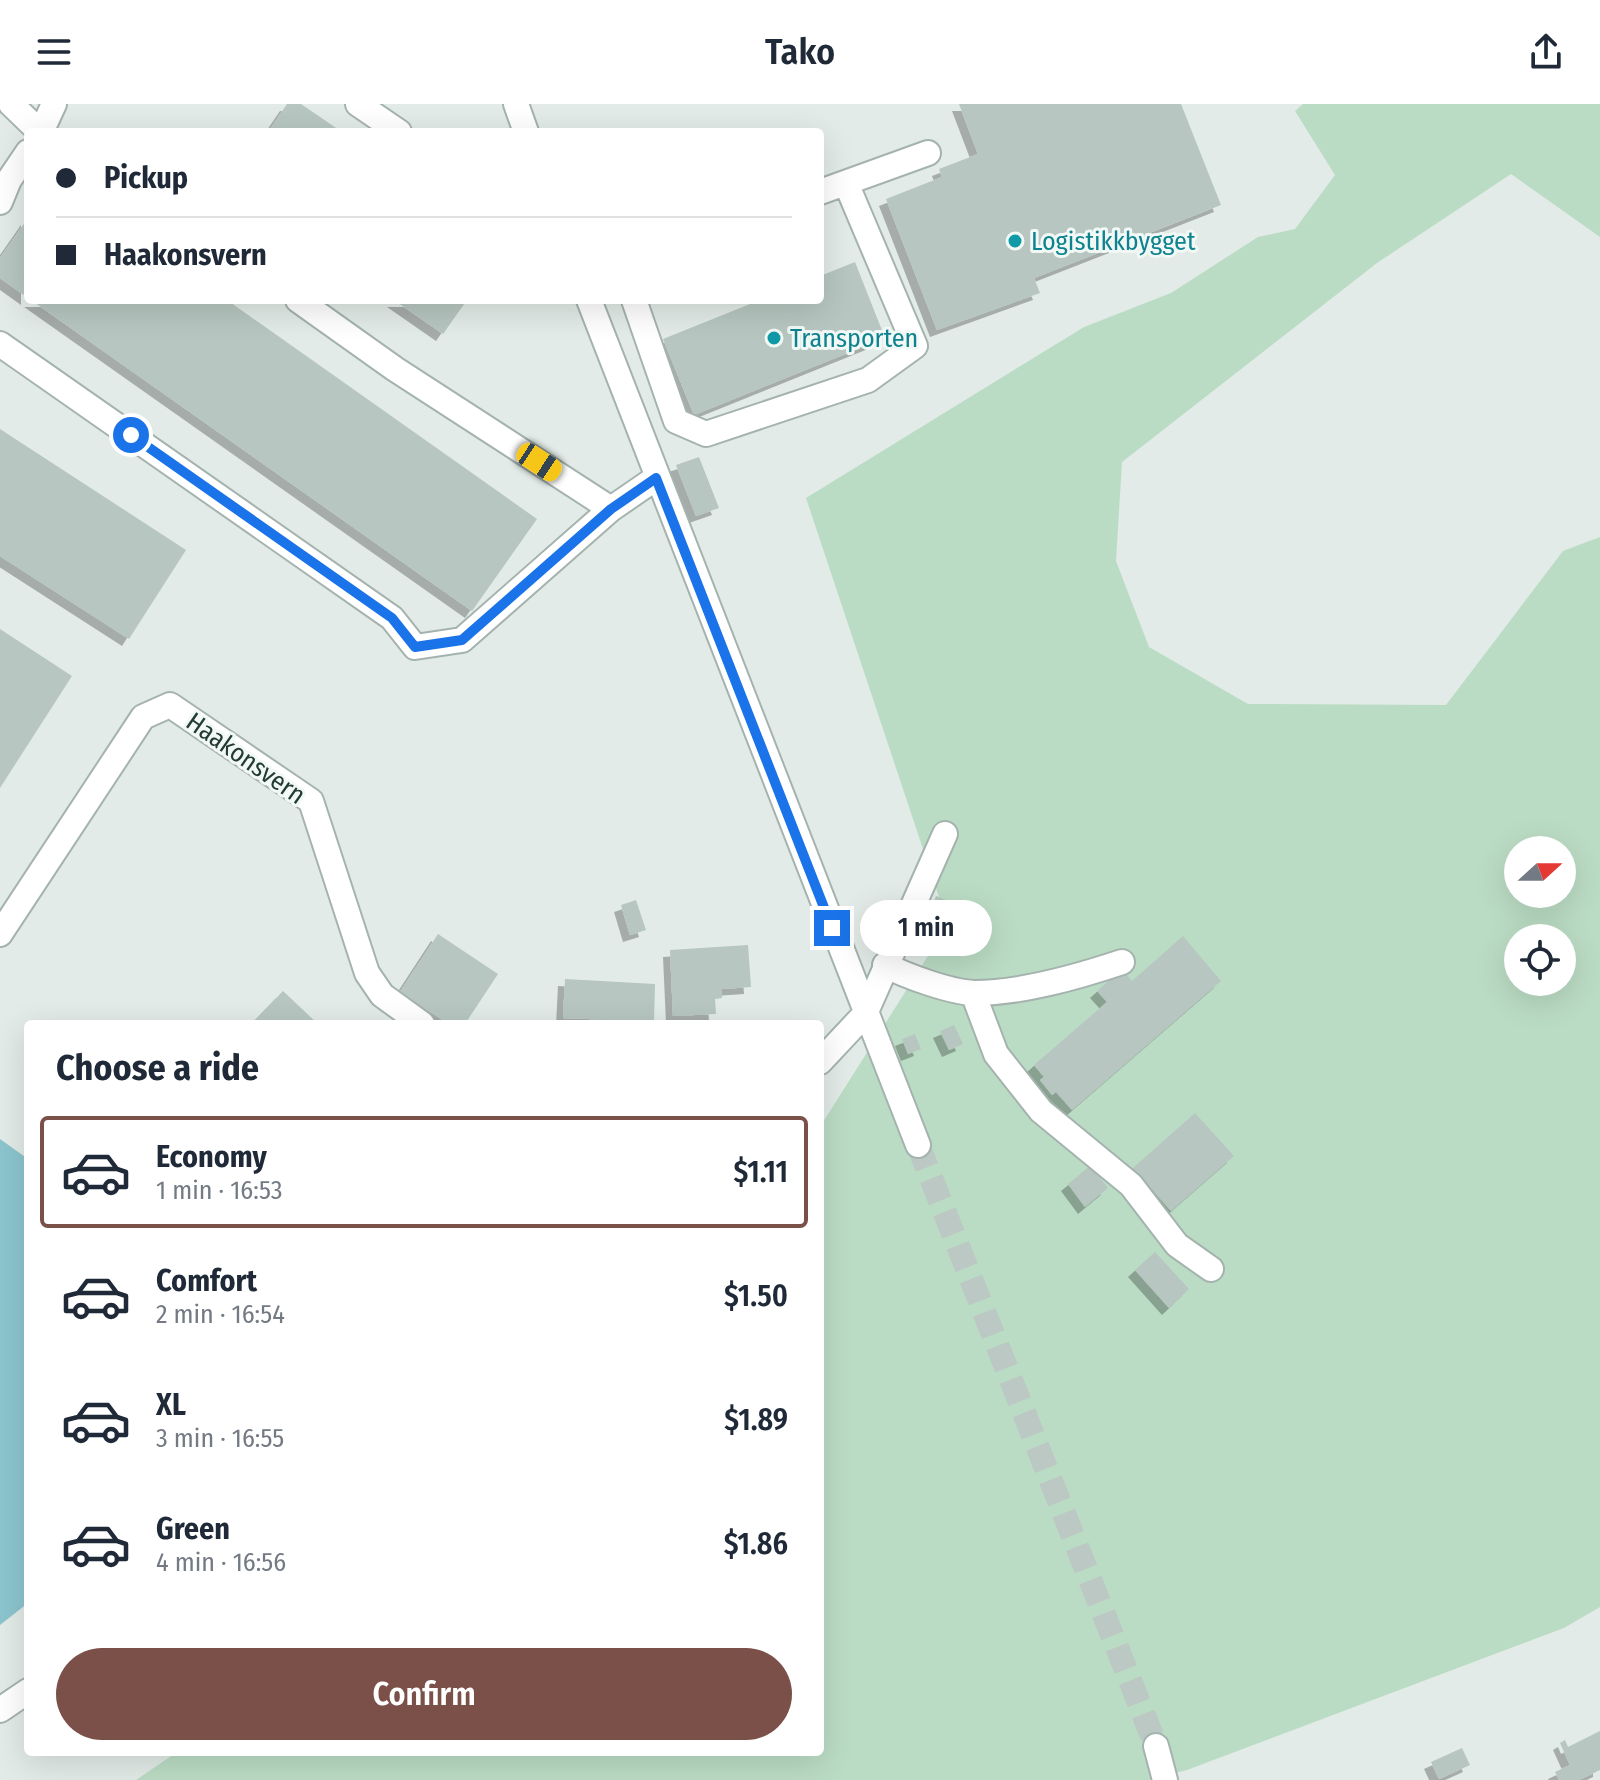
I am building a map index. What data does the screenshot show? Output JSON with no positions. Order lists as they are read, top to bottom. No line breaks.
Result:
{"streets":{"street":["Haakonsvern"]},"places":["Logistikkbygget","Transporten"],"north":"right","page":{"header":"Tako","banner":["Pickup","Haakonsvern"],"bubble":"1 min","heading":"Choose a ride","list":[{"name":"Economy","note":"1 min · 16:53","value":"$1.11"},{"name":"Comfort","note":"2 min · 16:54","value":"$1.50"},{"name":"XL","note":"3 min · 16:55","value":"$1.89"},{"name":"Green","note":"4 min · 16:56","value":"$1.86"}],"buttons":"Confirm"}}
